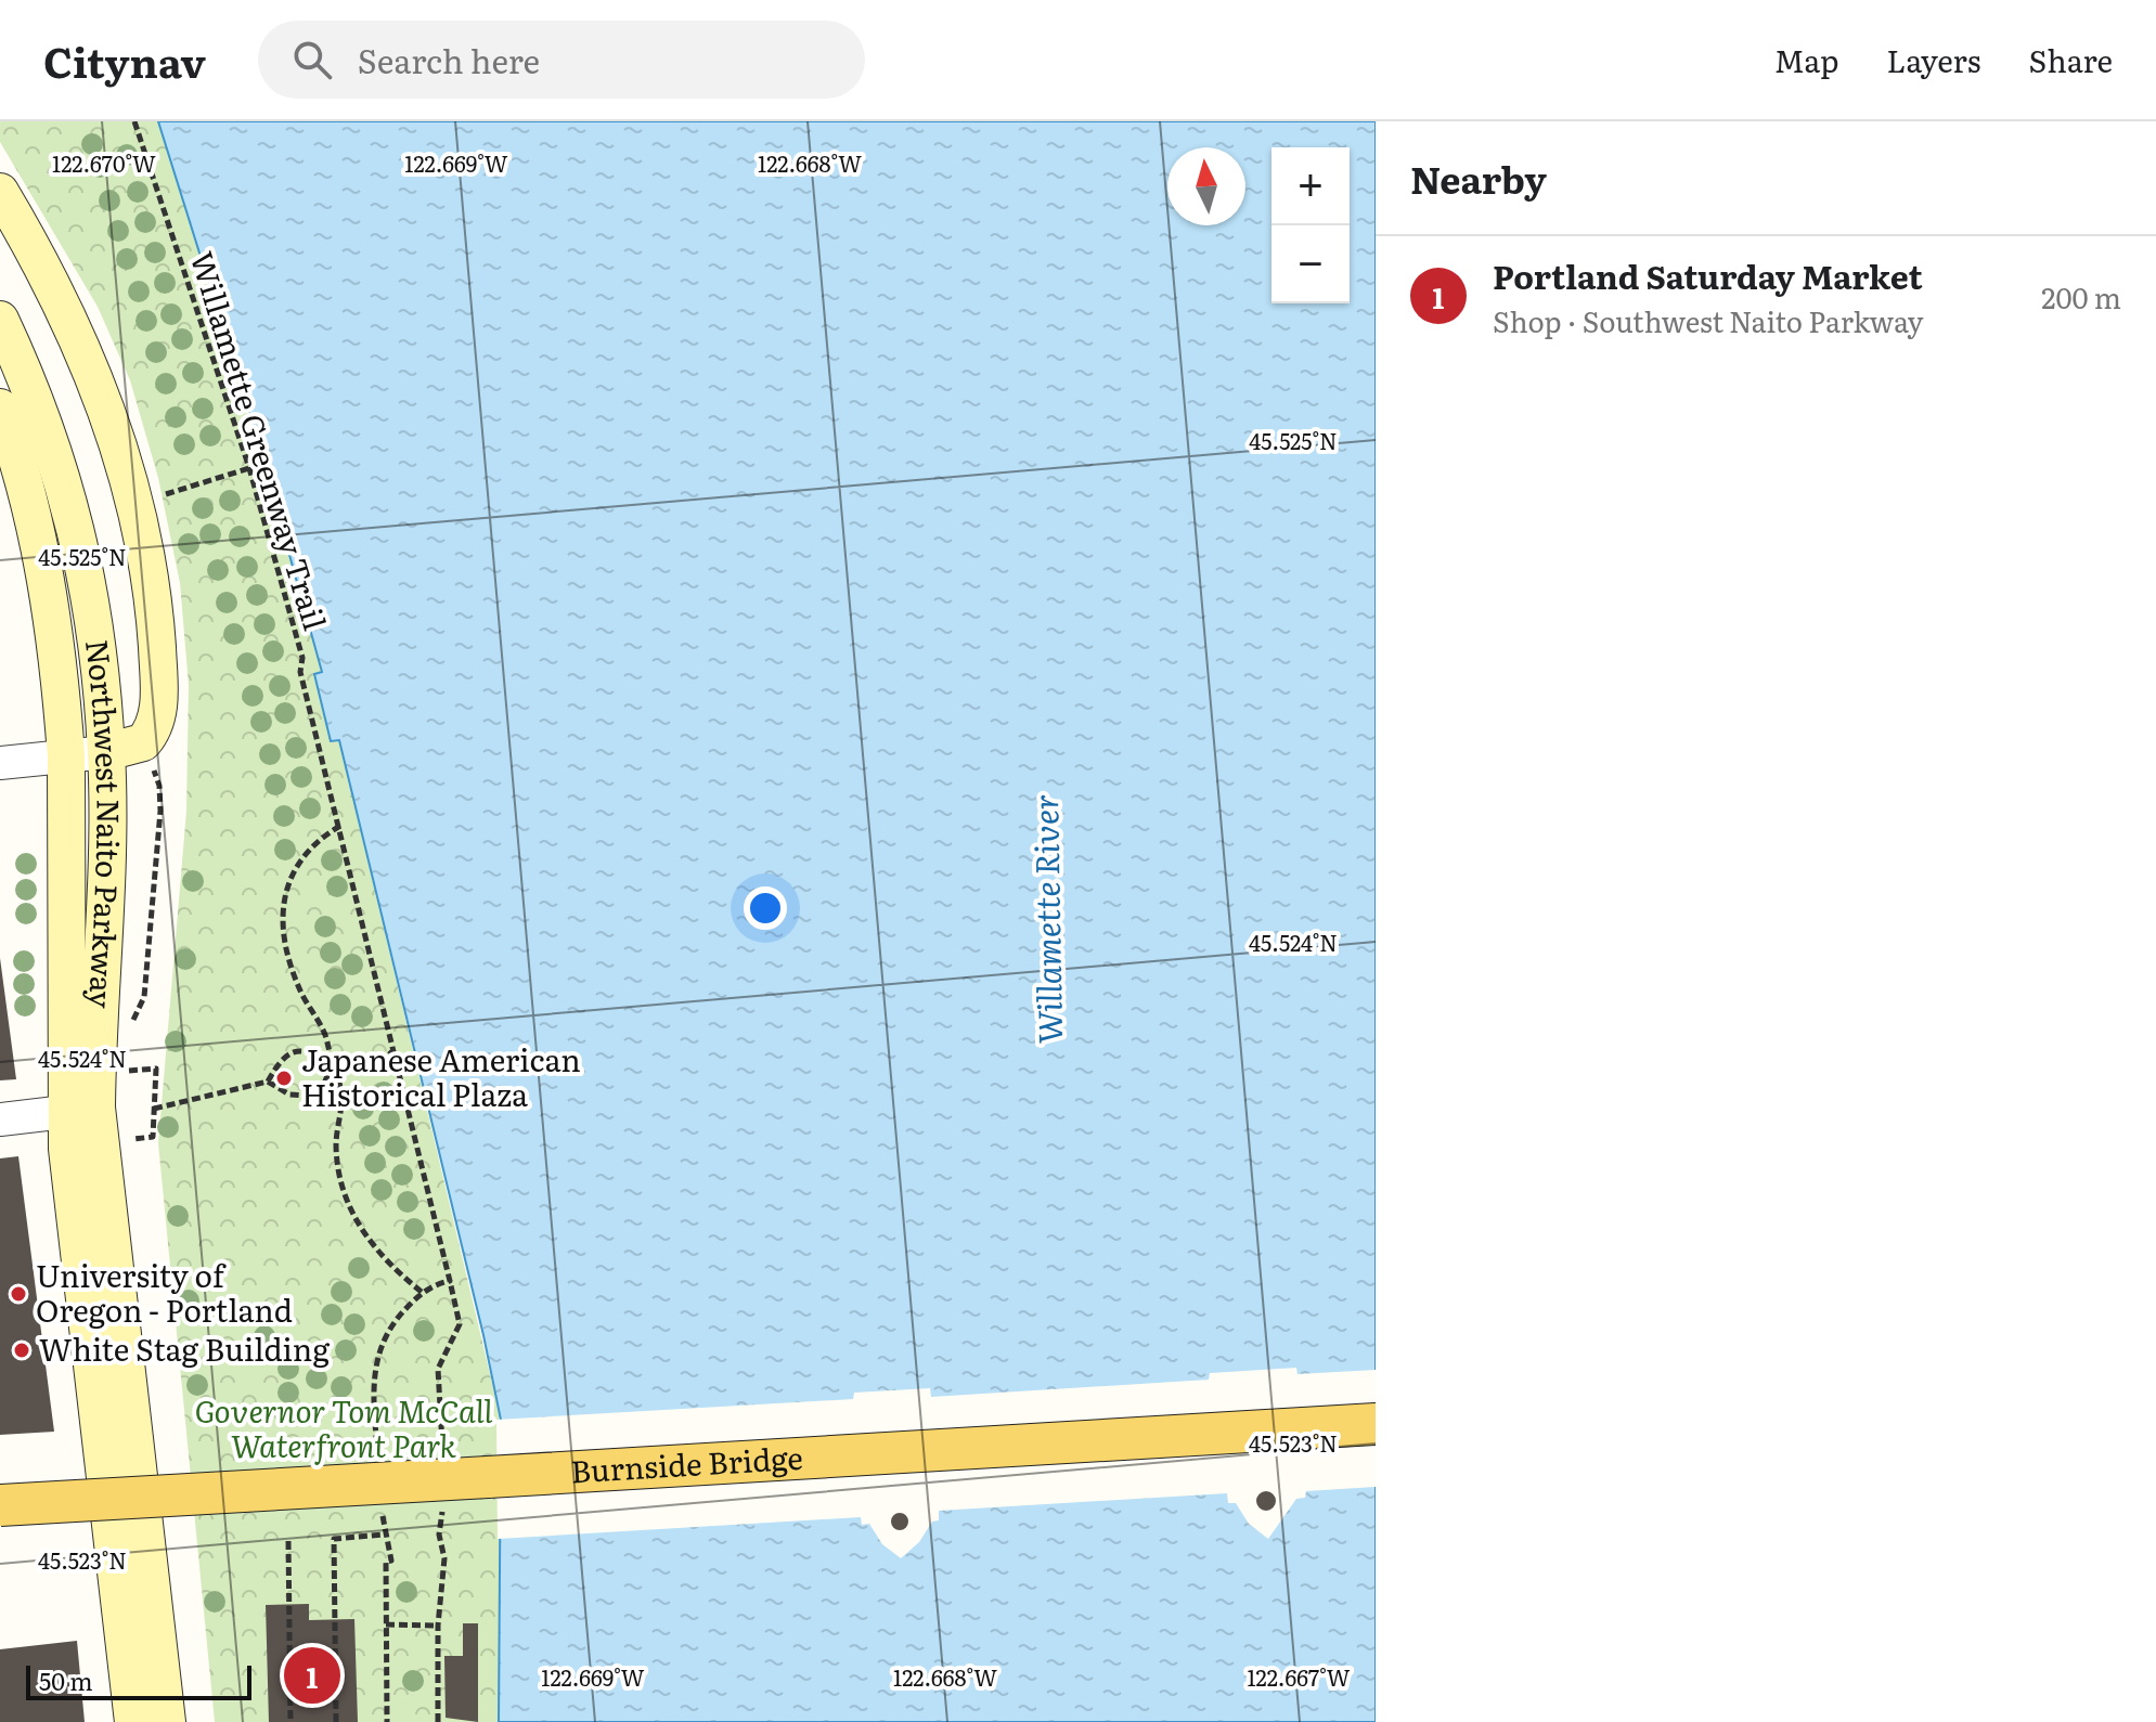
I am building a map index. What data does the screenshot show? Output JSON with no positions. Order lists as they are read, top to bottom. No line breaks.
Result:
{"streets":{"main road":["Northwest Naito Parkway","Burnside Bridge"],"path":["Willamette Greenway Trail"]},"water":["Willamette River"],"parks":["Governor Tom McCall Waterfront Park"],"places":["Japanese American Historical Plaza","University of Oregon - Portland","White Stag Building"],"scale_bar":"50 m","north":"top","page":{"header":"Citynav","search":"Search here","nav":["Map","Layers","Share"],"heading":"Nearby","map_buttons":["+","−"],"list":[{"mark":"1","name":"Portland Saturday Market","note":"Shop · Southwest Naito Parkway","value":"200 m"}],"pins":"1","scale":"50 m"},"coordinates":["122.670°W","122.669°W","122.668°W","45.525°N","45.524°N","45.523°N","122.667°W"]}
